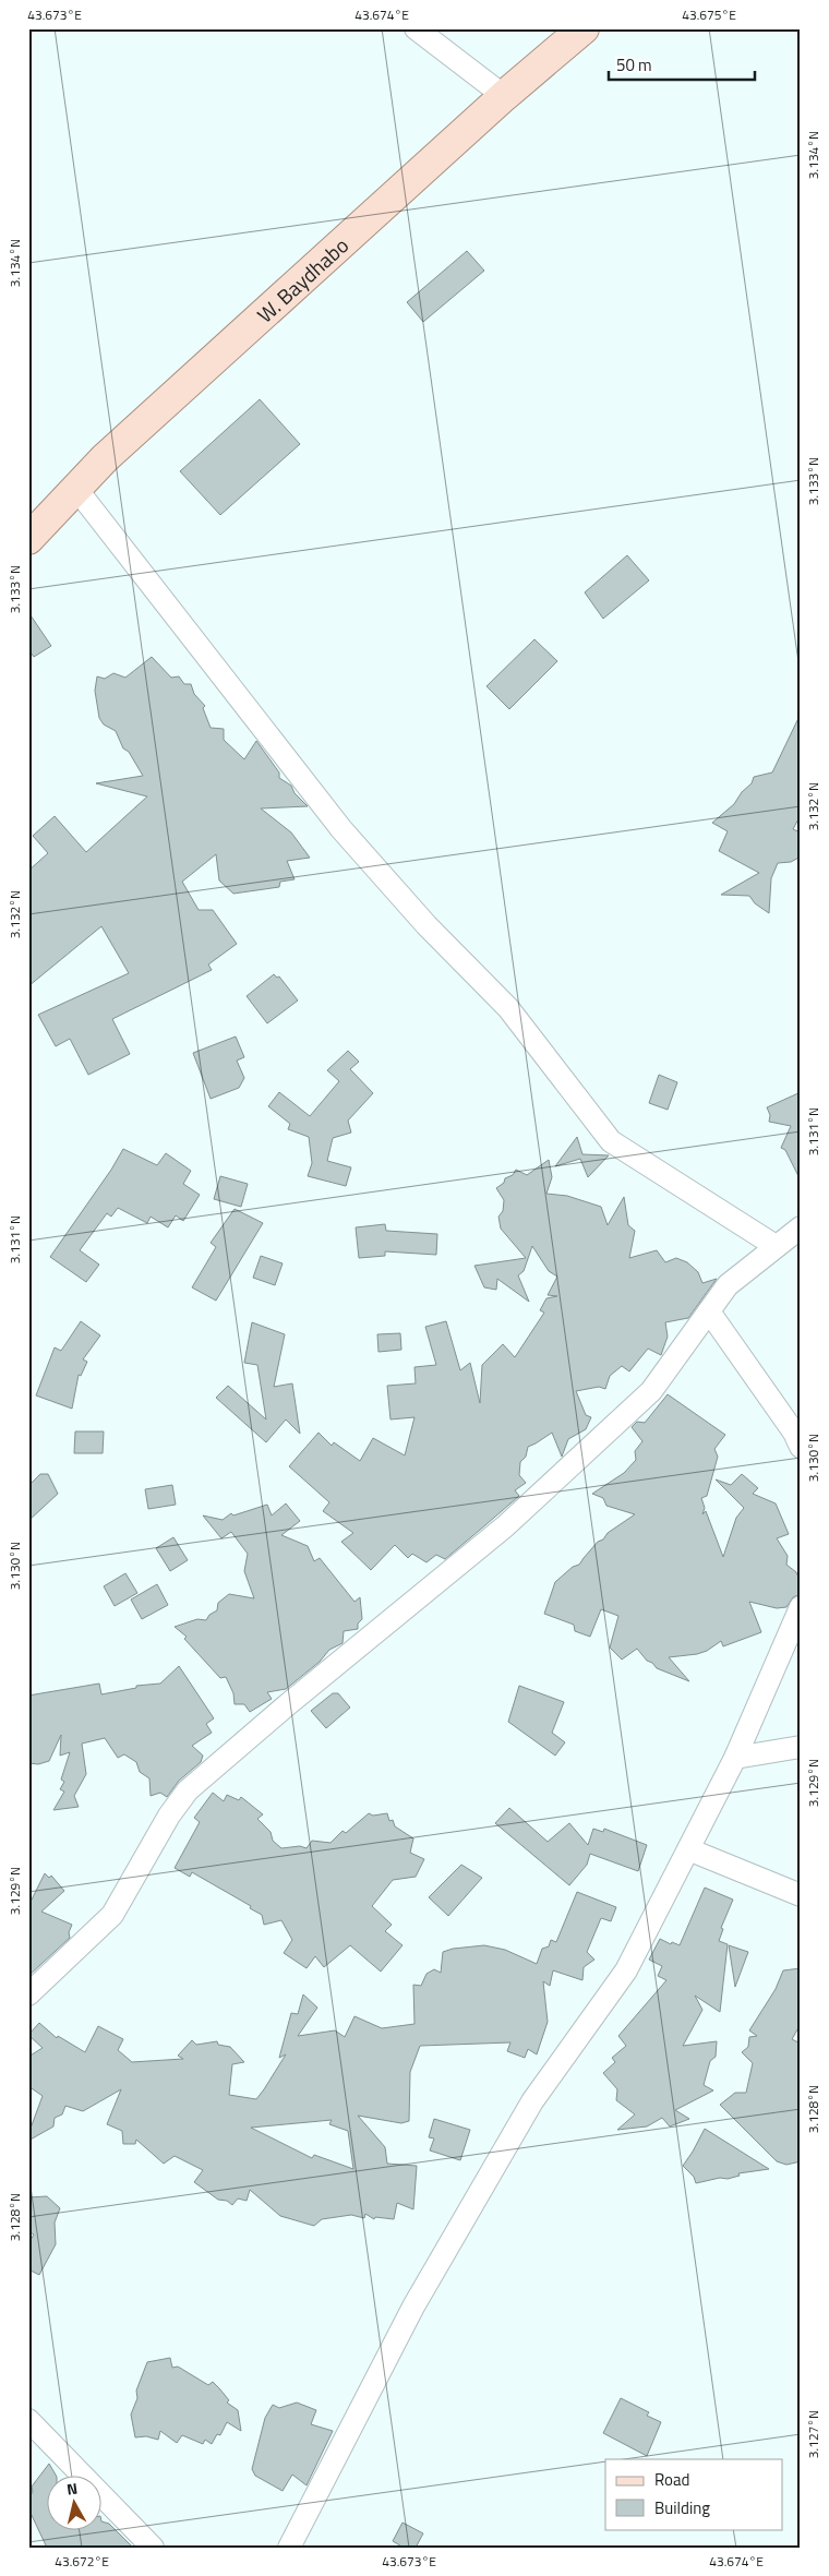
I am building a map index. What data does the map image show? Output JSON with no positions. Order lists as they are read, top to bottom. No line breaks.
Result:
{"streets":{"main road":["W. Baydhabo"]},"legend":["Road","Building"],"scale_bar":"50 m","north":"top","coordinates":["43.673°E","43.674°E","43.675°E","3.134°N","3.133°N","3.132°N","3.131°N","3.130°N","3.129°N","3.128°N","3.127°N","43.672°E"]}
